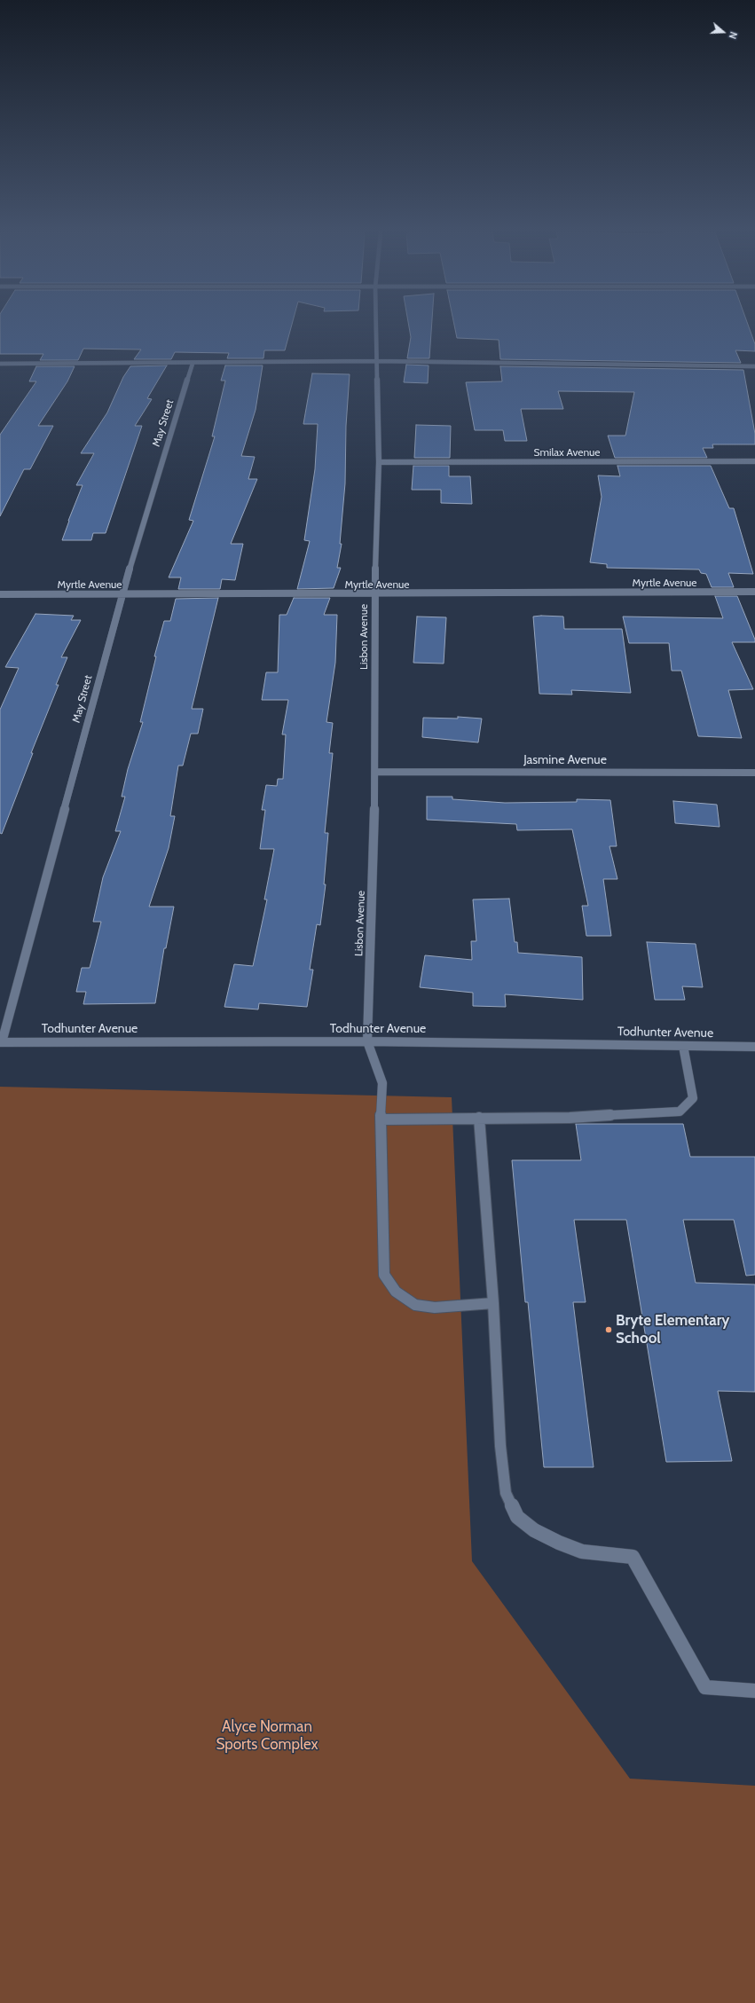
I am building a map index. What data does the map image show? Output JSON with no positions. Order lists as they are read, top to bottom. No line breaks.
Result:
{"streets":{"street":["May Street","Smilax Avenue","Myrtle Avenue","Lisbon Avenue","Jasmine Avenue","Todhunter Avenue"]},"crossings":[["May Street","Myrtle Avenue"],["May Street","Todhunter Avenue"],["Smilax Avenue","Lisbon Avenue"],["Myrtle Avenue","Lisbon Avenue"],["Lisbon Avenue","Jasmine Avenue"],["Lisbon Avenue","Todhunter Avenue"]],"parks":["Alyce Norman Sports Complex"],"places":["Bryte Elementary School"],"north":"right"}
